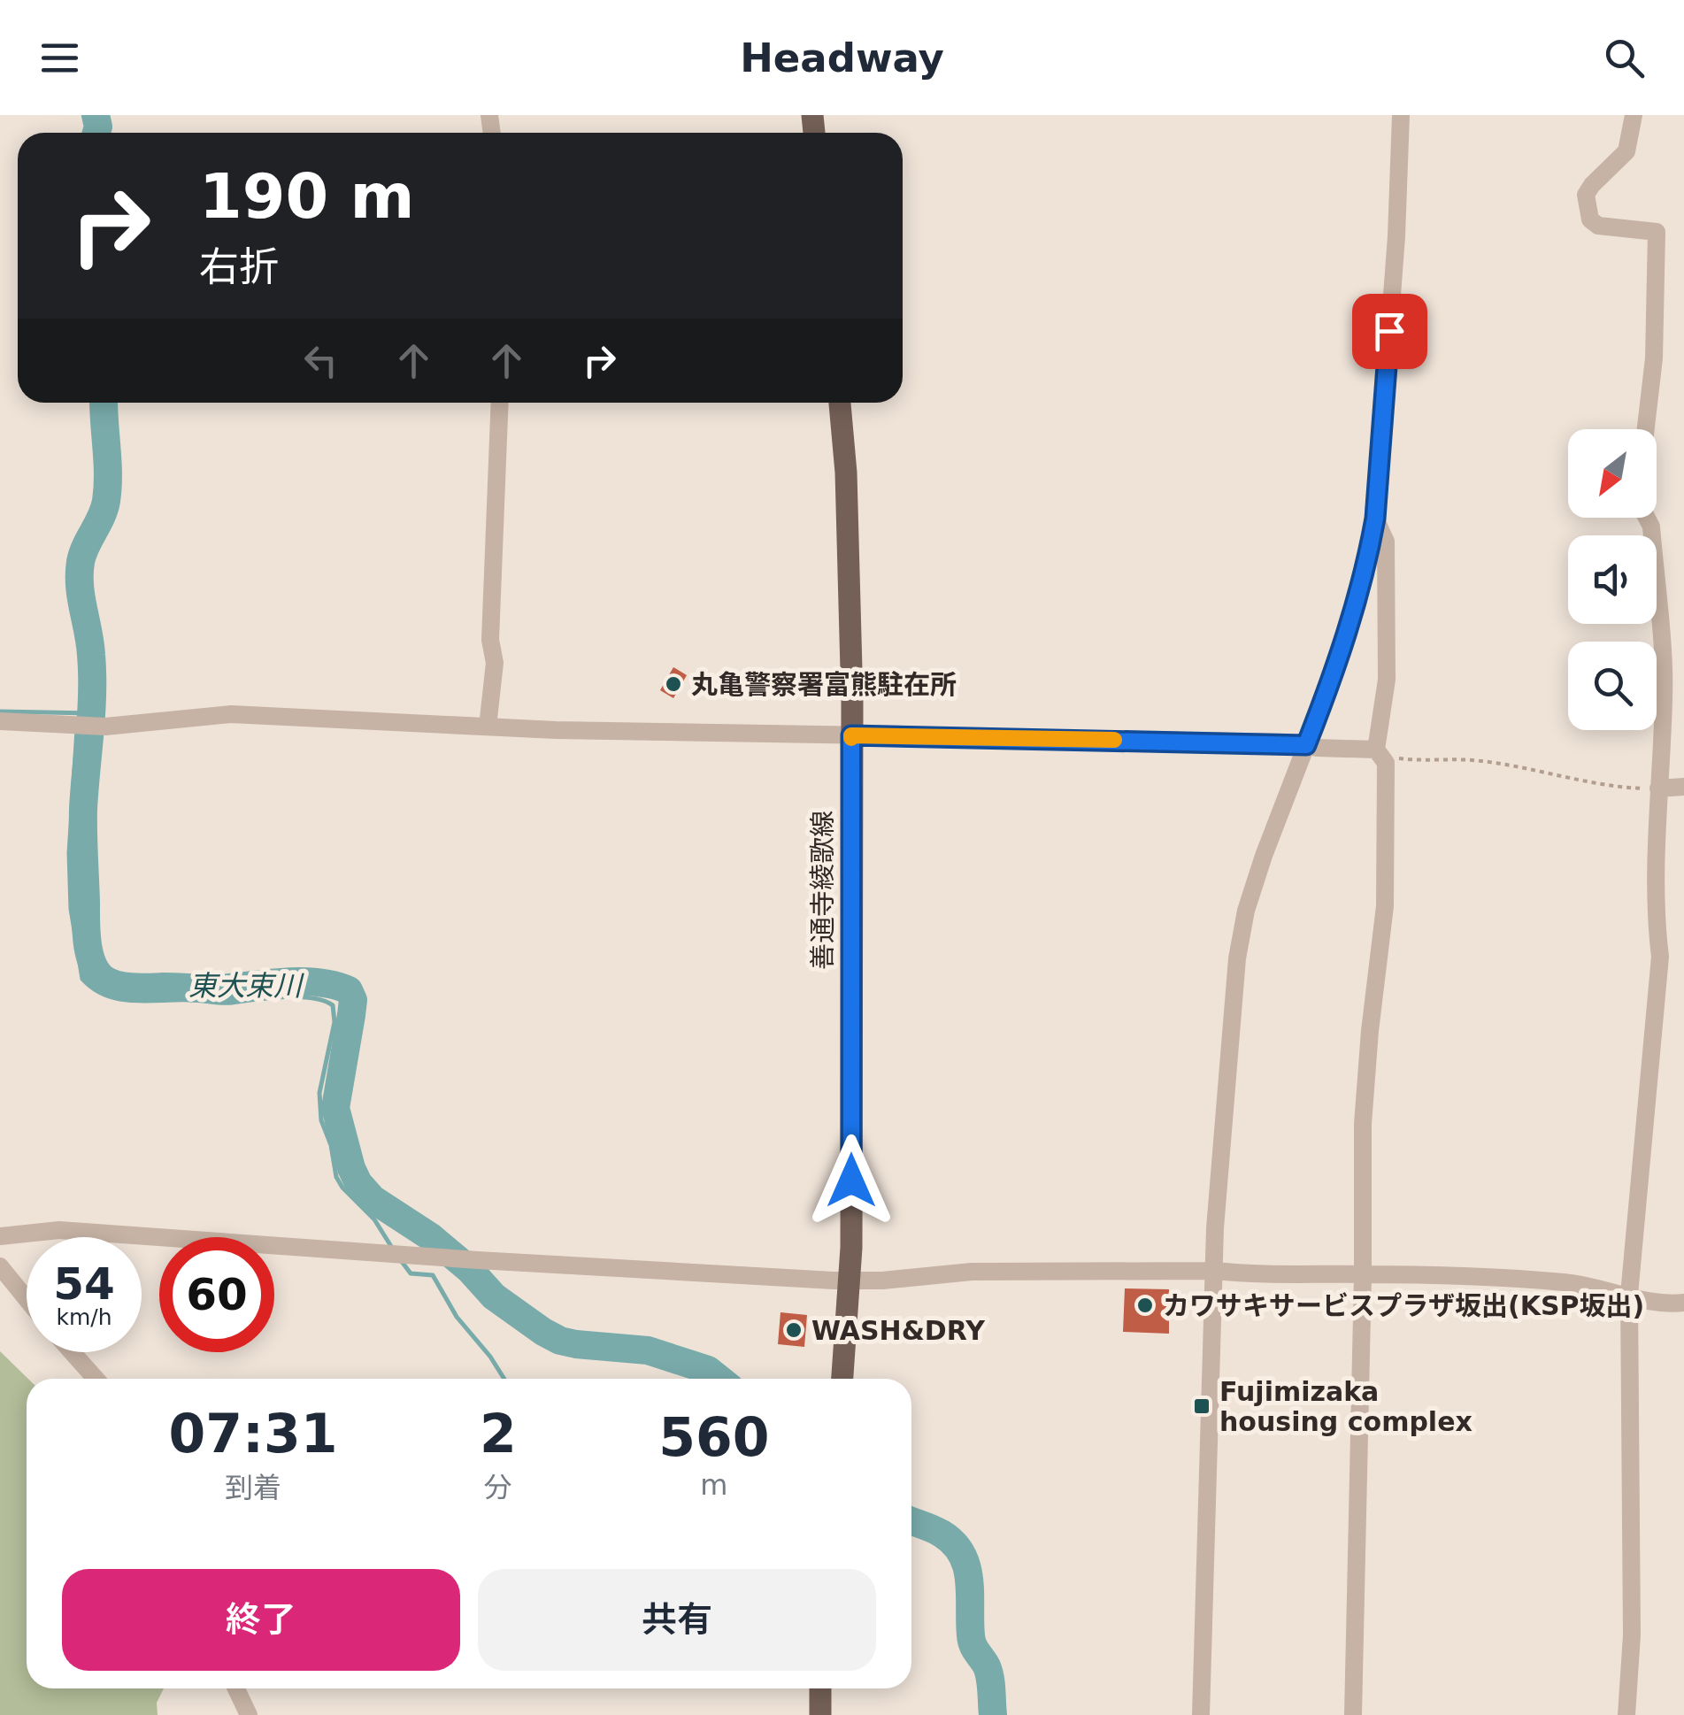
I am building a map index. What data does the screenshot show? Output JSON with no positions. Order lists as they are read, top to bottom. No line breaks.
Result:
{"streets":{"main road":["善通寺綾歌線"]},"water":["東大束川"],"places":{"other":["丸亀警察署富熊駐在所","カワサキサービスプラザ坂出(KSP坂出)","WASH&DRY"],"transit":["Fujimizaka housing complex"]},"north":"bottom left","page":{"header":"Headway","turn":["190 m","右折"],"speed":"54 km/h","limit":"60","eta":["07:31","到着","2","分","560","m"],"buttons":["終了","共有"]}}
